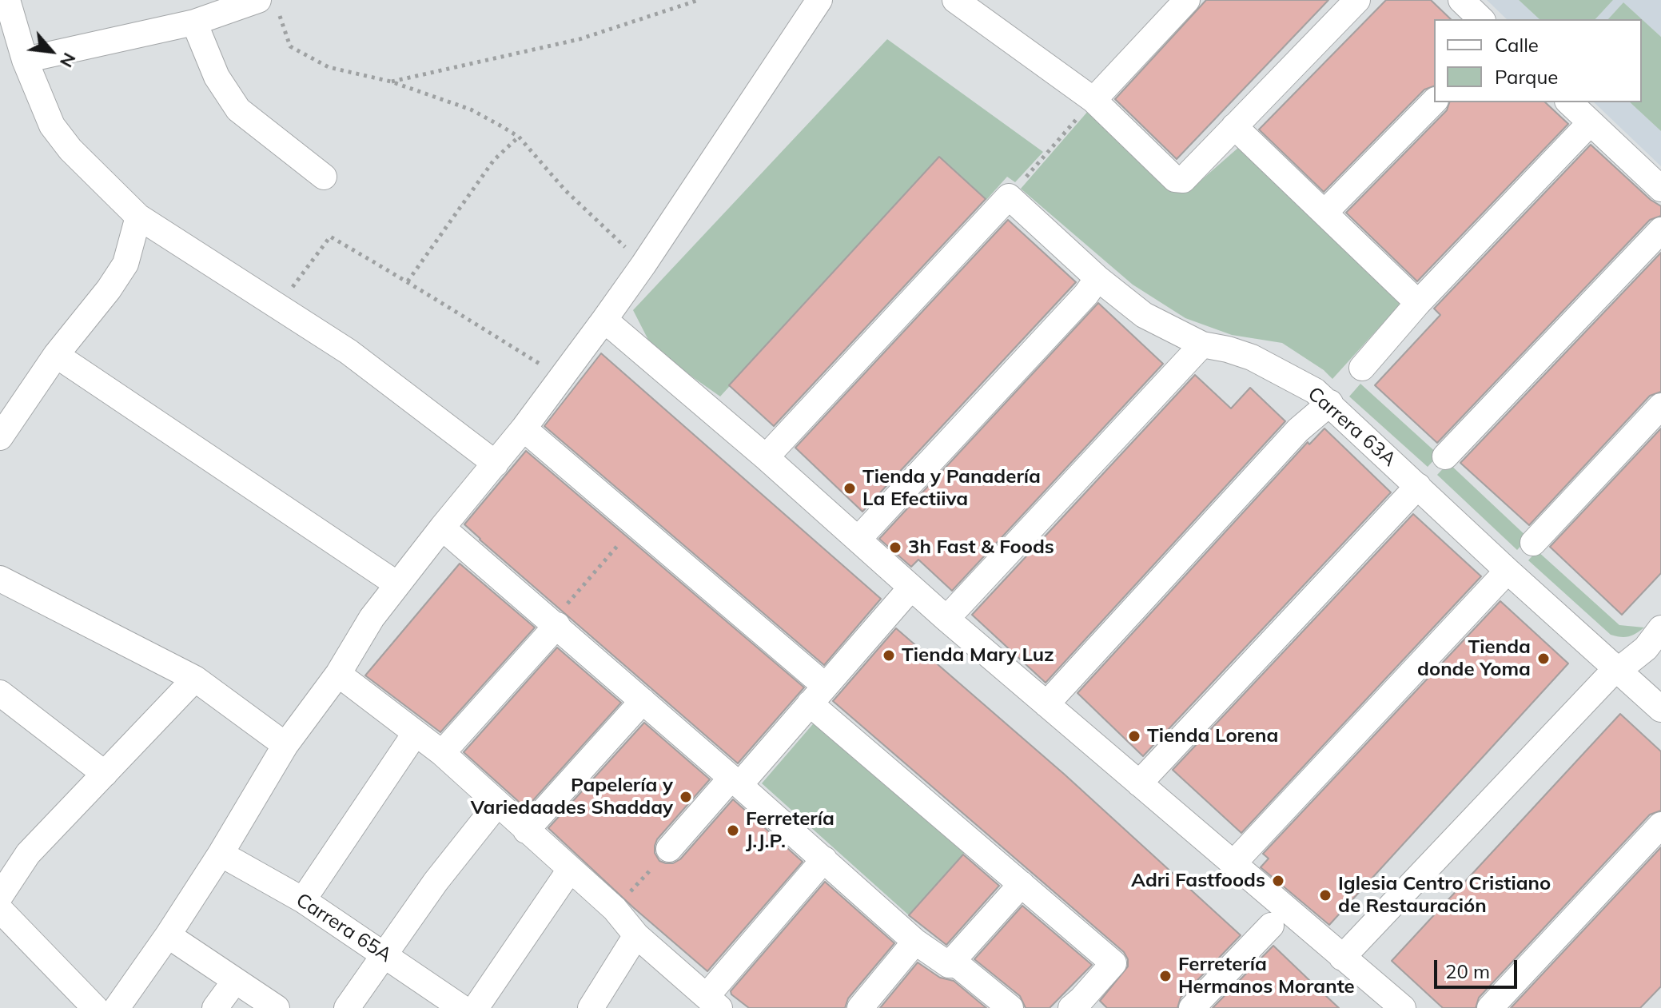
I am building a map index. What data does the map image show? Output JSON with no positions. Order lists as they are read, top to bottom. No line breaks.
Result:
{"streets":{"street":["Carrera 63A","Carrera 65A"]},"places":["Tienda y Panadería La Efectiiva","3h Fast & Foods","Tienda Mary Luz","Tienda donde Yoma","Tienda Lorena","Papelería y Variedaades Shadday","Ferretería J.J.P.","Adri Fastfoods","Iglesia Centro Cristiano de Restauración","Ferretería Hermanos Morante"],"legend":["Calle","Parque"],"scale_bar":"20 m","north":"bottom right"}
